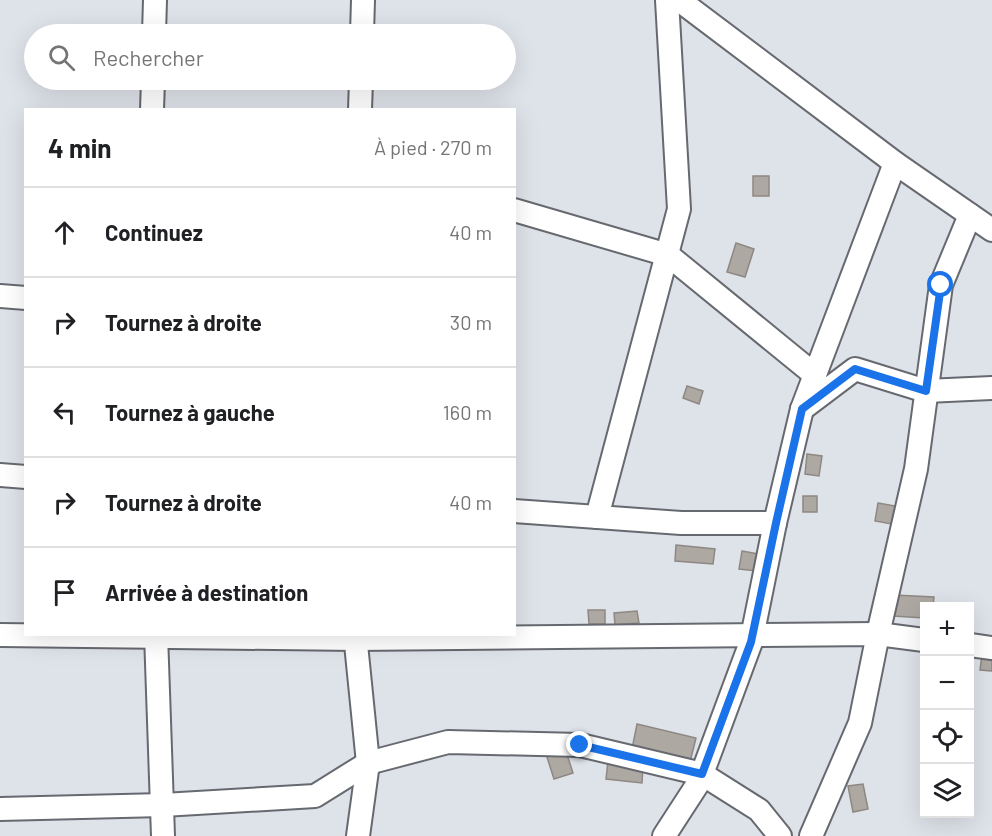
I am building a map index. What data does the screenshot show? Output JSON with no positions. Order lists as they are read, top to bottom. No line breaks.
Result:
{"page":{"search":"Rechercher","heading":["4 min","À pied · 270 m"],"list":[["Continuez","40 m"],["Tournez à droite","30 m"],["Tournez à gauche","160 m"],["Tournez à droite","40 m"],"Arrivée à destination"],"map_buttons":["+","−"]}}
